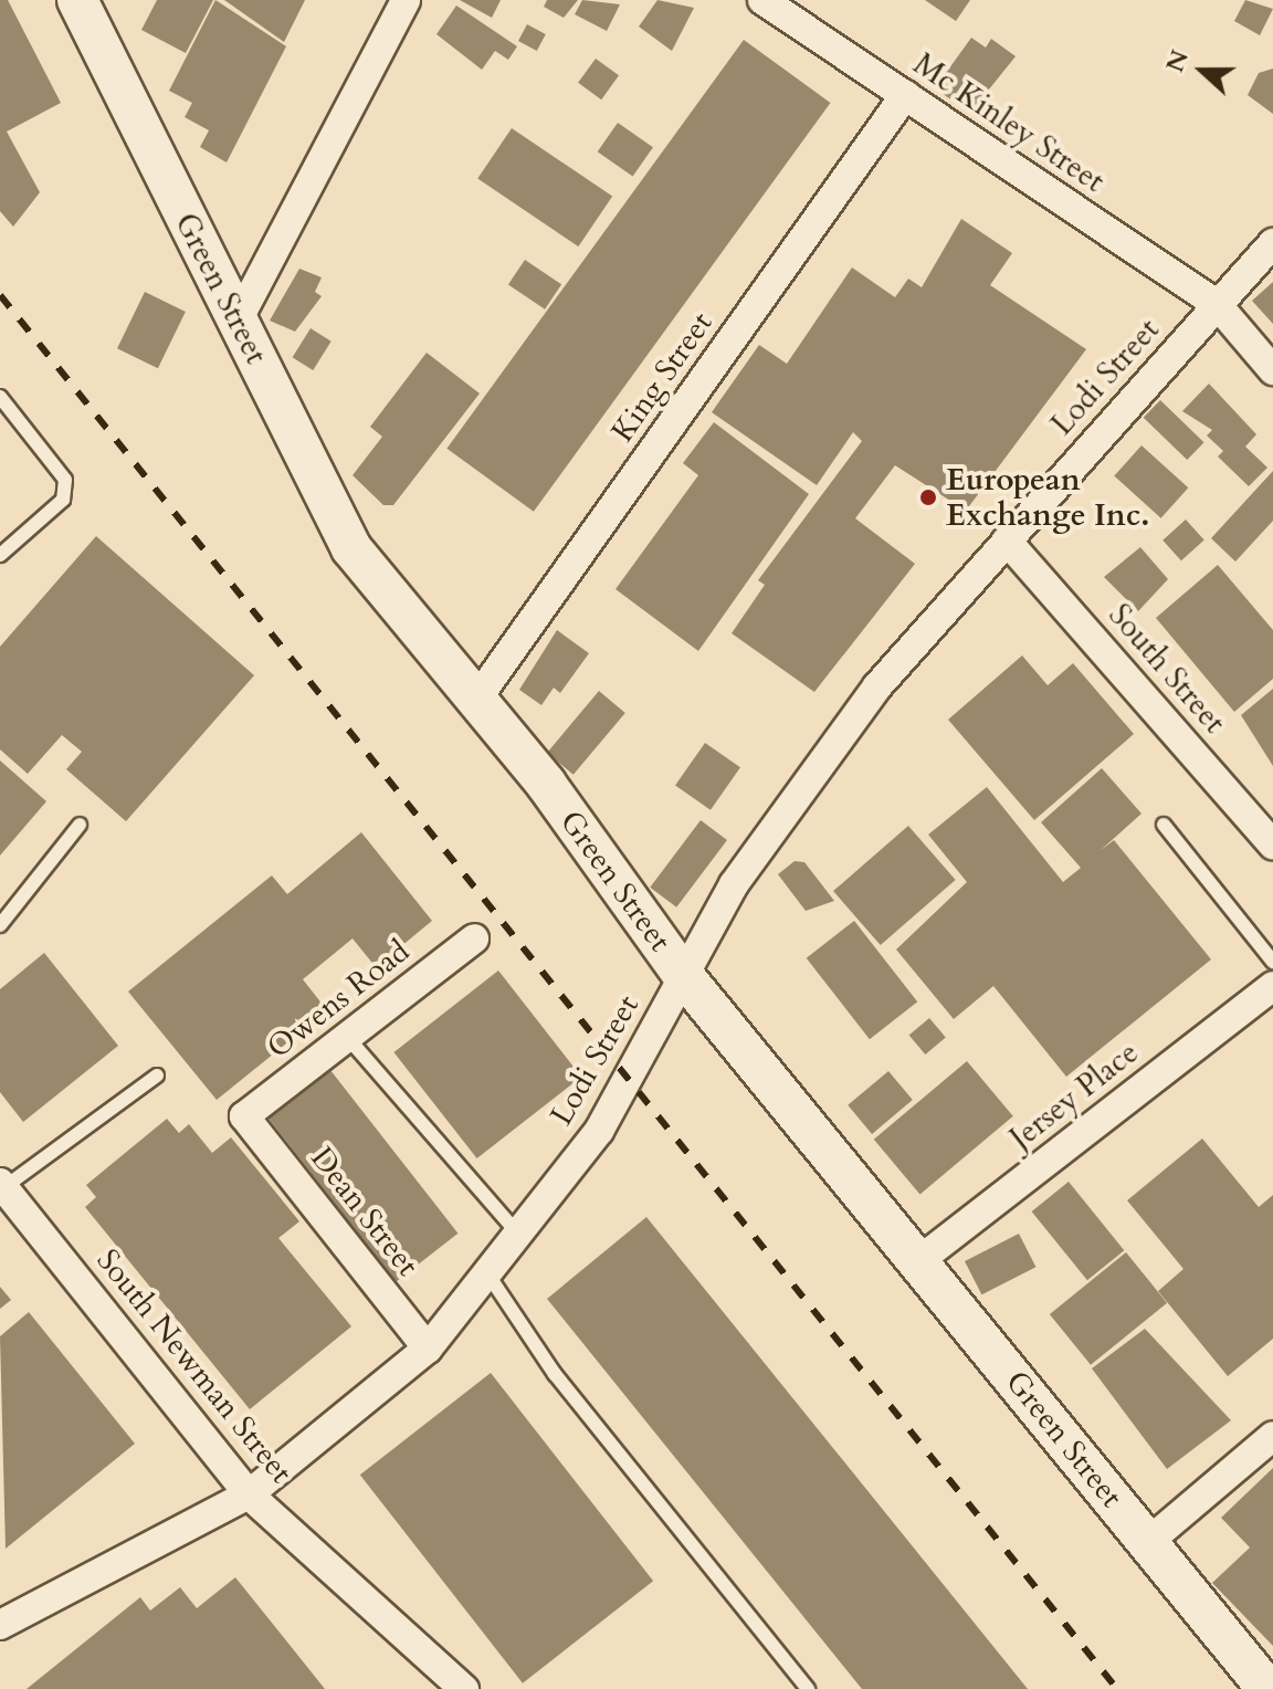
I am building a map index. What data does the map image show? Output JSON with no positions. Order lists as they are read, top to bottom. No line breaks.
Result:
{"streets":{"street":["Mc Kinley Street","Green Street","King Street","Lodi Street","South Street","Owens Road","Jersey Place","Dean Street","South Newman Street"]},"crossings":[["Mc Kinley Street","King Street"],["Mc Kinley Street","Lodi Street"],["Green Street","King Street"],["Green Street","Lodi Street"],["Green Street","Jersey Place"],["Lodi Street","South Street"],["Lodi Street","Dean Street"],["Lodi Street","South Newman Street"],["Owens Road","Dean Street"]],"places":["European Exchange Inc."],"north":"left"}
